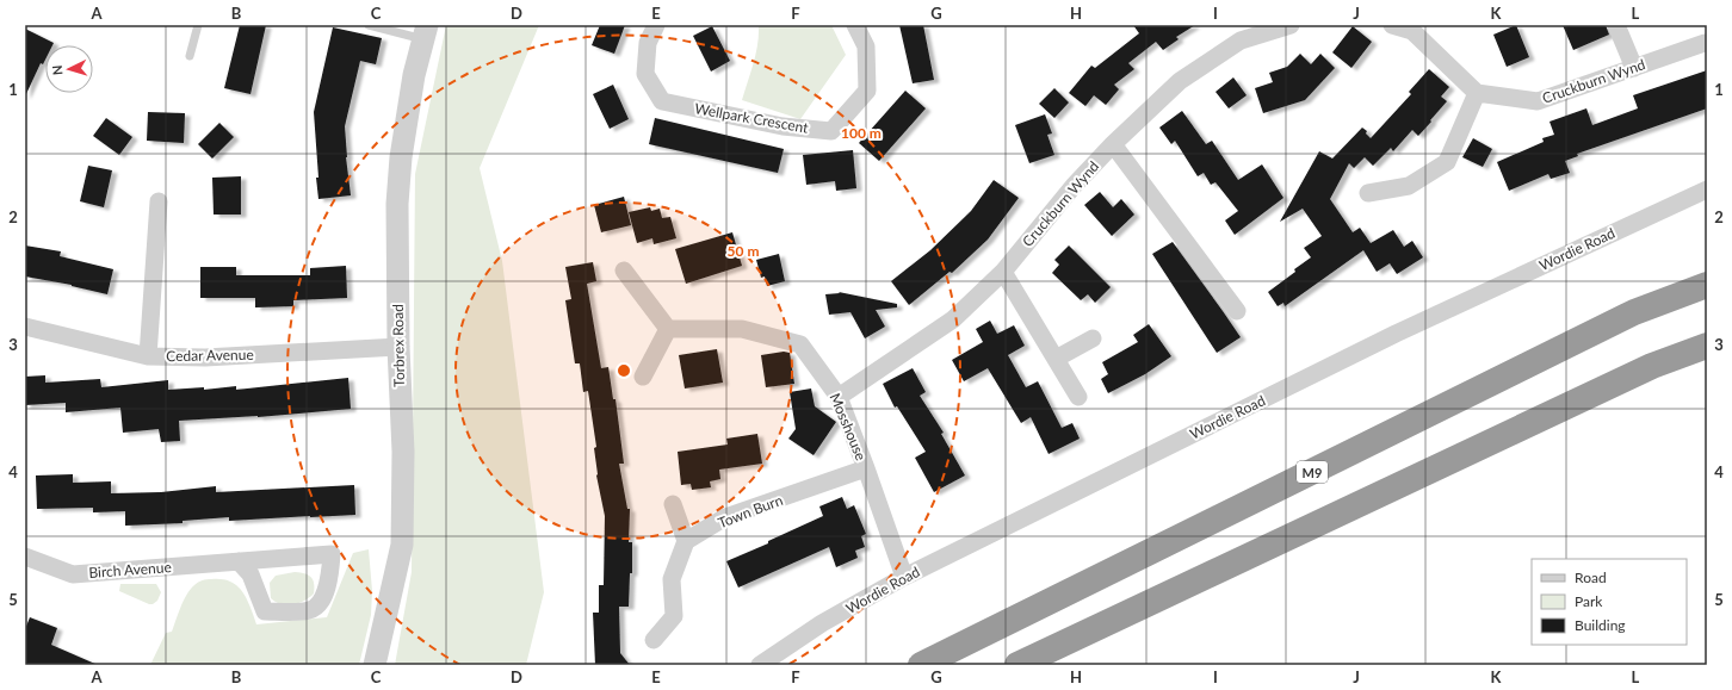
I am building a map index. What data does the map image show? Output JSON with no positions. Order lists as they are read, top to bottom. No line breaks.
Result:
{"streets":{"highway":["M9"],"street":["Cruckburn Wynd","Wellpark Crescent","Wordie Road","Torbrex Road","Cedar Avenue","Mosshouse","Town Burn","Birch Avenue"]},"crossings":[["Cruckburn Wynd","Mosshouse"],["Wordie Road","Mosshouse"],["Torbrex Road","Cedar Avenue"],["Mosshouse","Town Burn"]],"legend":["Road","Park","Building"],"north":"left","grid":{"columns":["A","B","C","D","E","F","G","H","I","J","K","L"],"rows":["1","2","3","4","5"]},"rings":["100 m","50 m"]}
